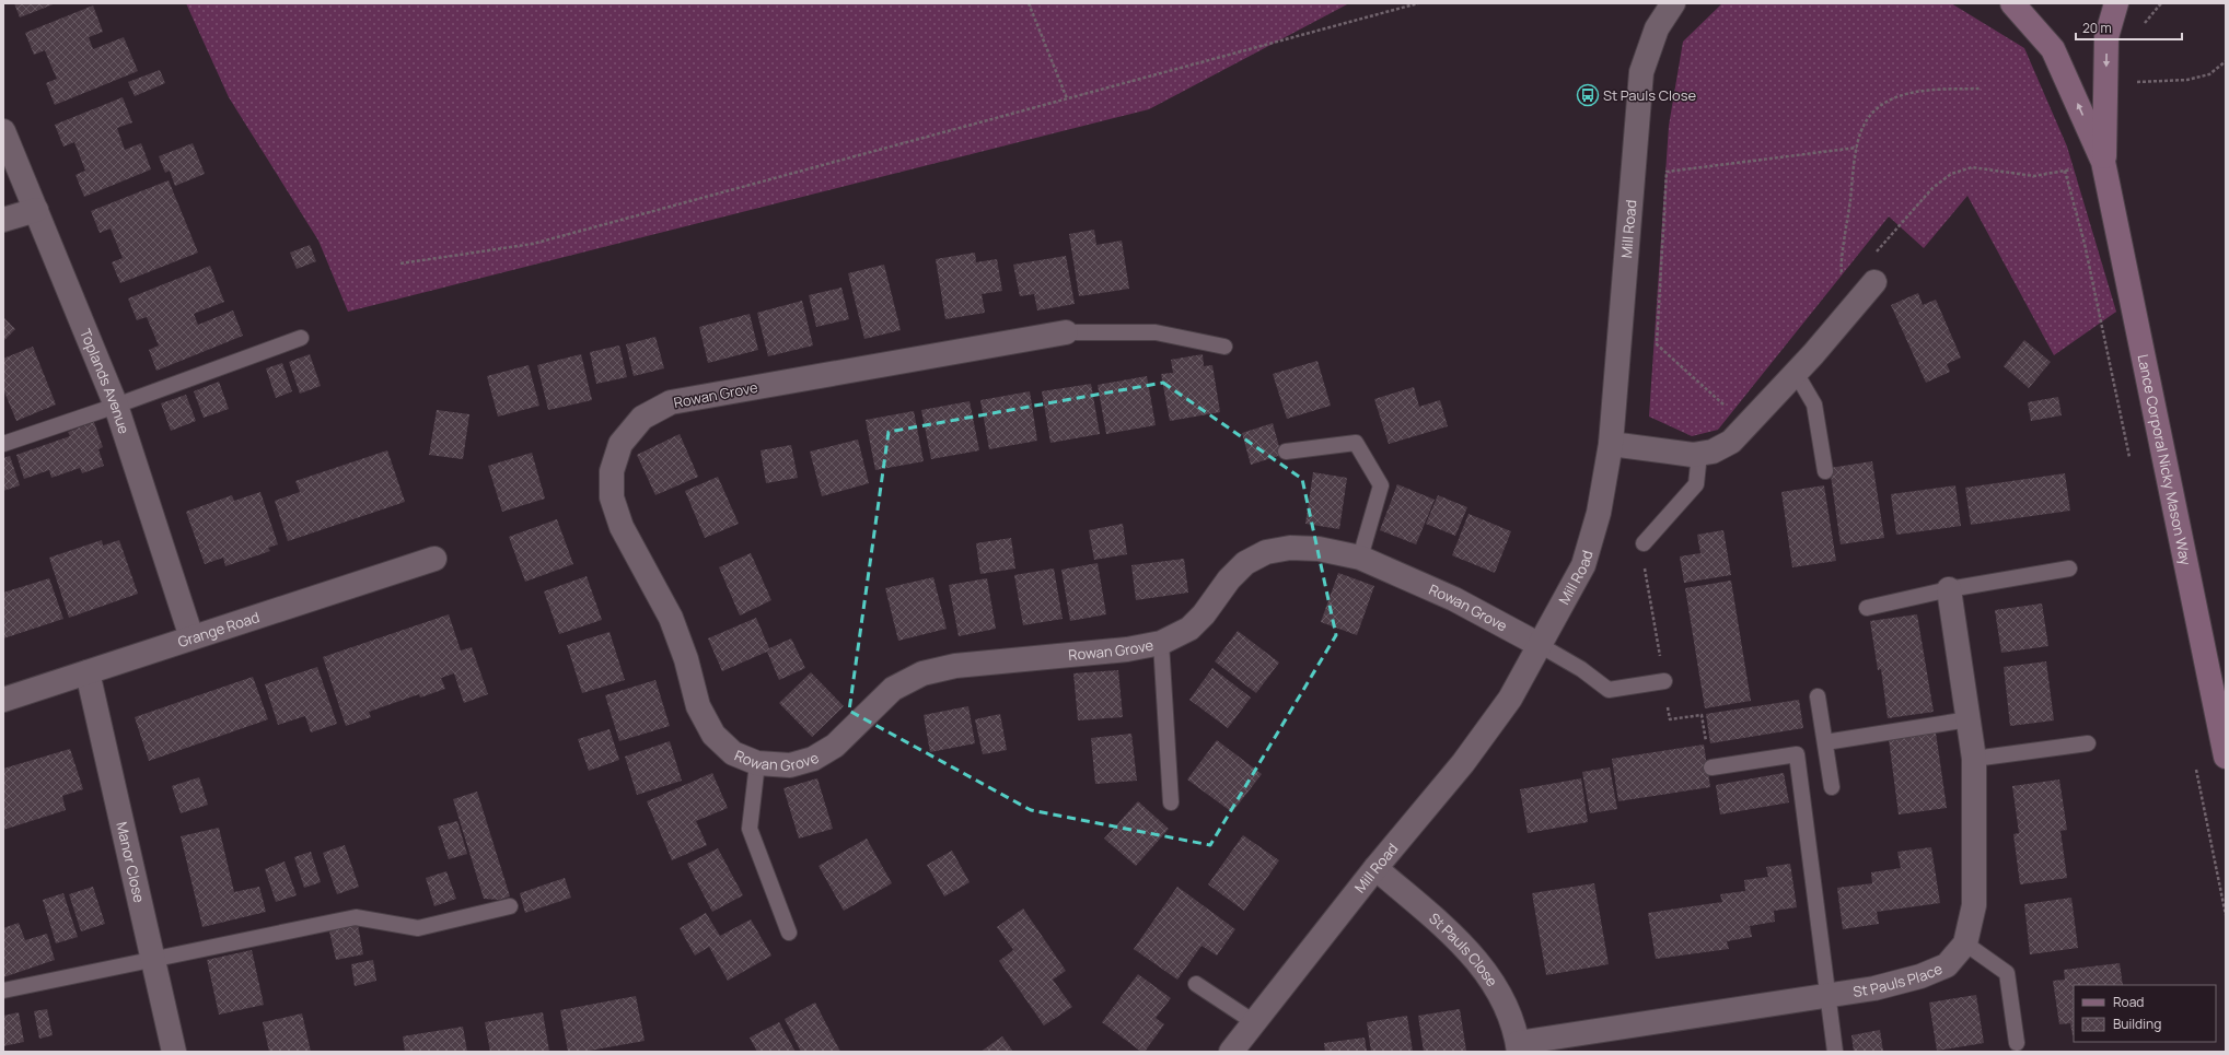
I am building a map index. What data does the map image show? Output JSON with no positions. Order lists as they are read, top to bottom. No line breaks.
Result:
{"streets":{"main road":["Lance Corporal Nicky Mason Way"],"street":["Mill Road","Toplands Avenue","Rowan Grove","Grange Road","Manor Close","St Pauls Close","St Pauls Place"]},"crossings":[["Mill Road","Rowan Grove"],["Mill Road","St Pauls Close"],["Toplands Avenue","Grange Road"],["Grange Road","Manor Close"],["St Pauls Close","St Pauls Place"]],"places":{"bus stop":["St Pauls Close"]},"legend":["Road","Building"],"scale_bar":"20 m"}
